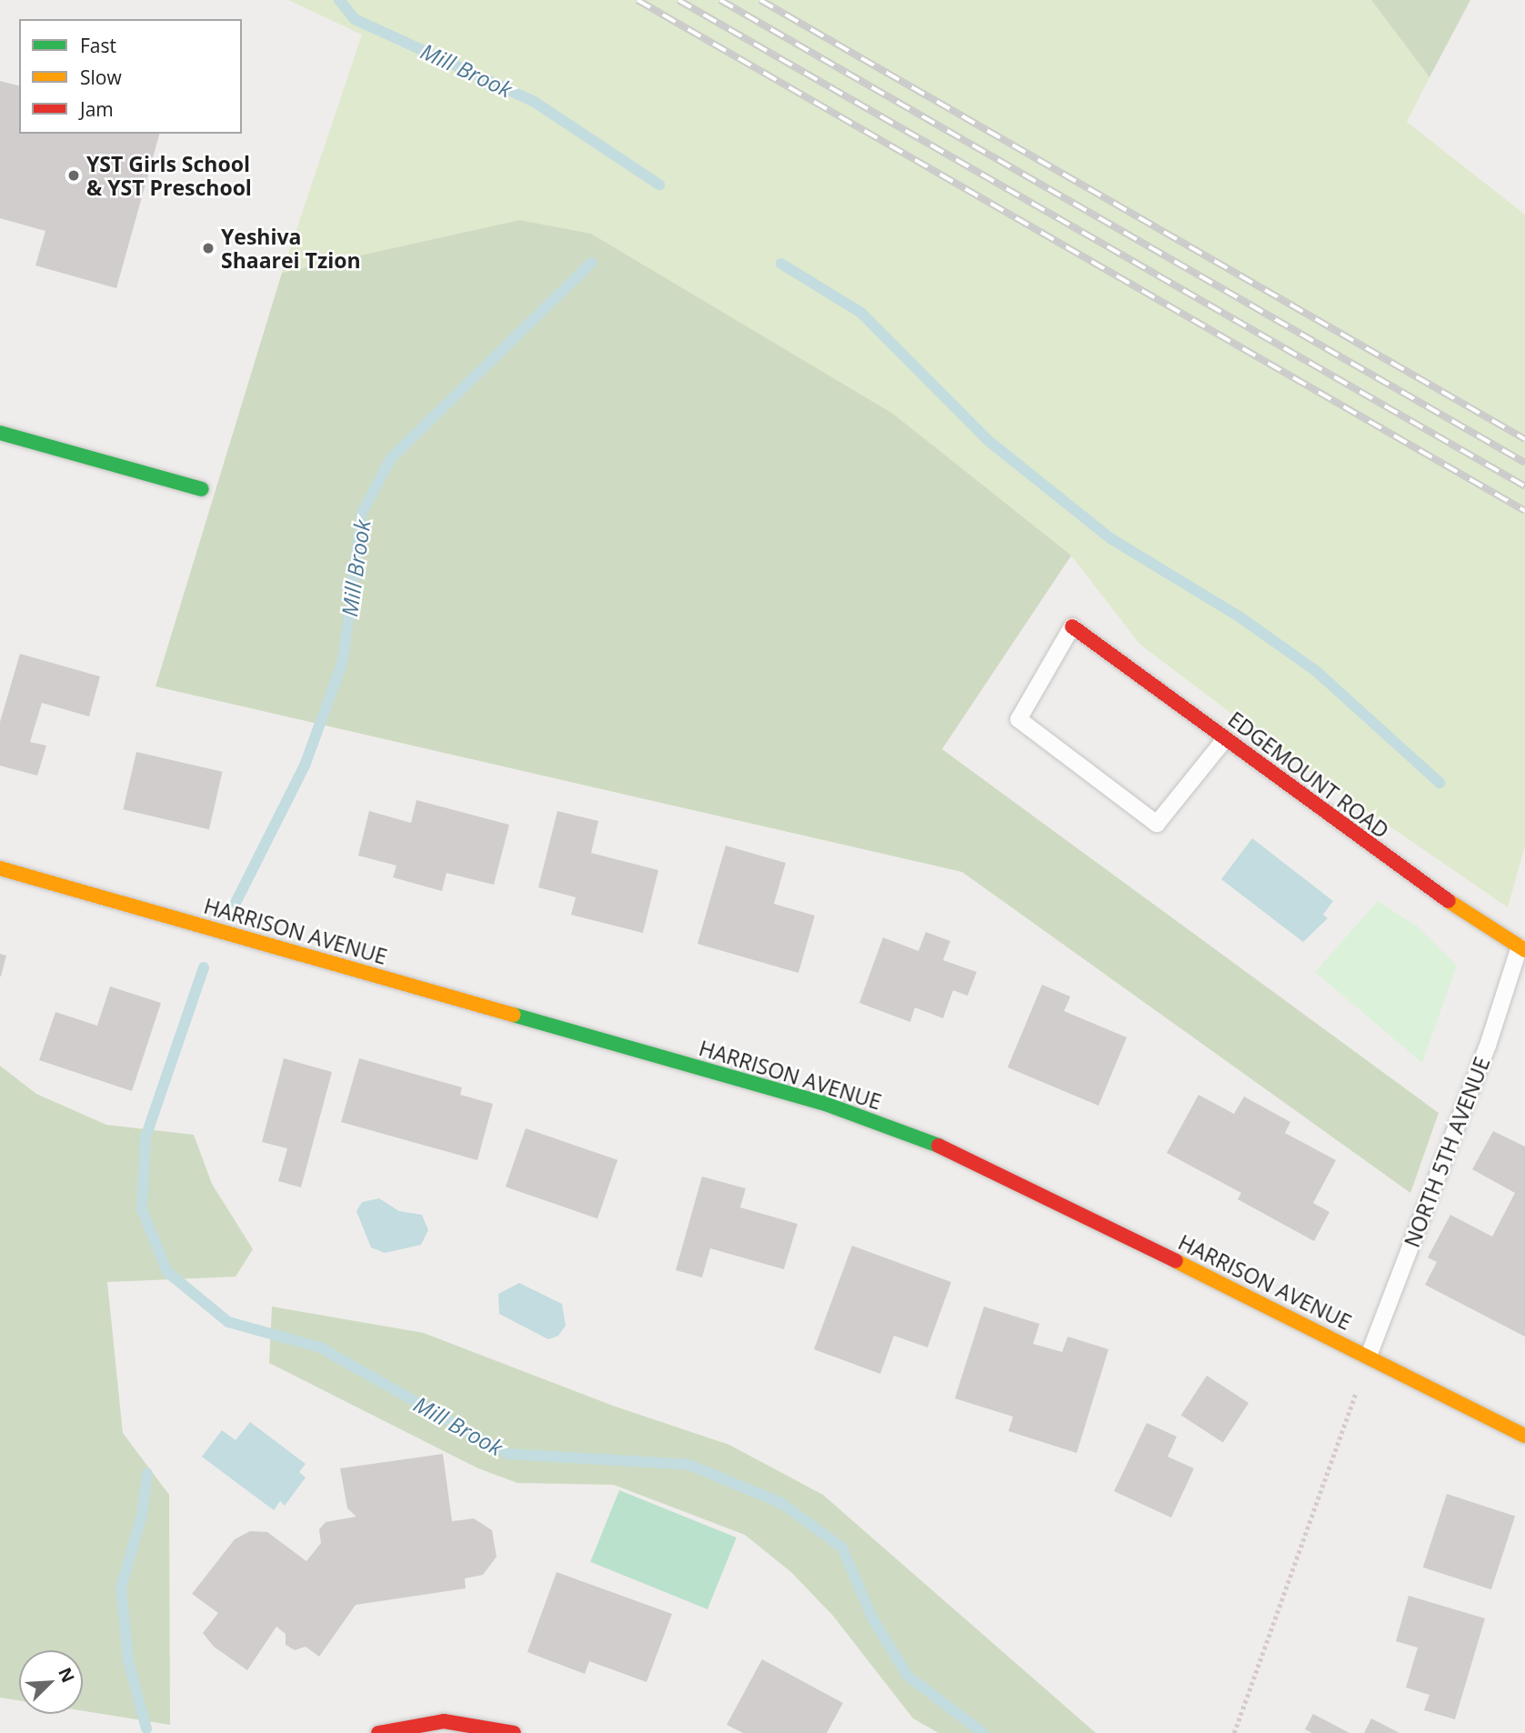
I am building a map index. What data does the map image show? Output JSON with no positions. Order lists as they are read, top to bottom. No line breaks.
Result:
{"streets":{"street":["EDGEMOUNT ROAD","HARRISON AVENUE"],"lane":["NORTH 5TH AVENUE"]},"crossings":[["EDGEMOUNT ROAD","NORTH 5TH AVENUE"],["HARRISON AVENUE","NORTH 5TH AVENUE"]],"water":["Mill Brook"],"places":["YST Girls School & YST Preschool","Yeshiva Shaarei Tzion"],"legend":["Fast","Slow","Jam"],"north":"top right"}
